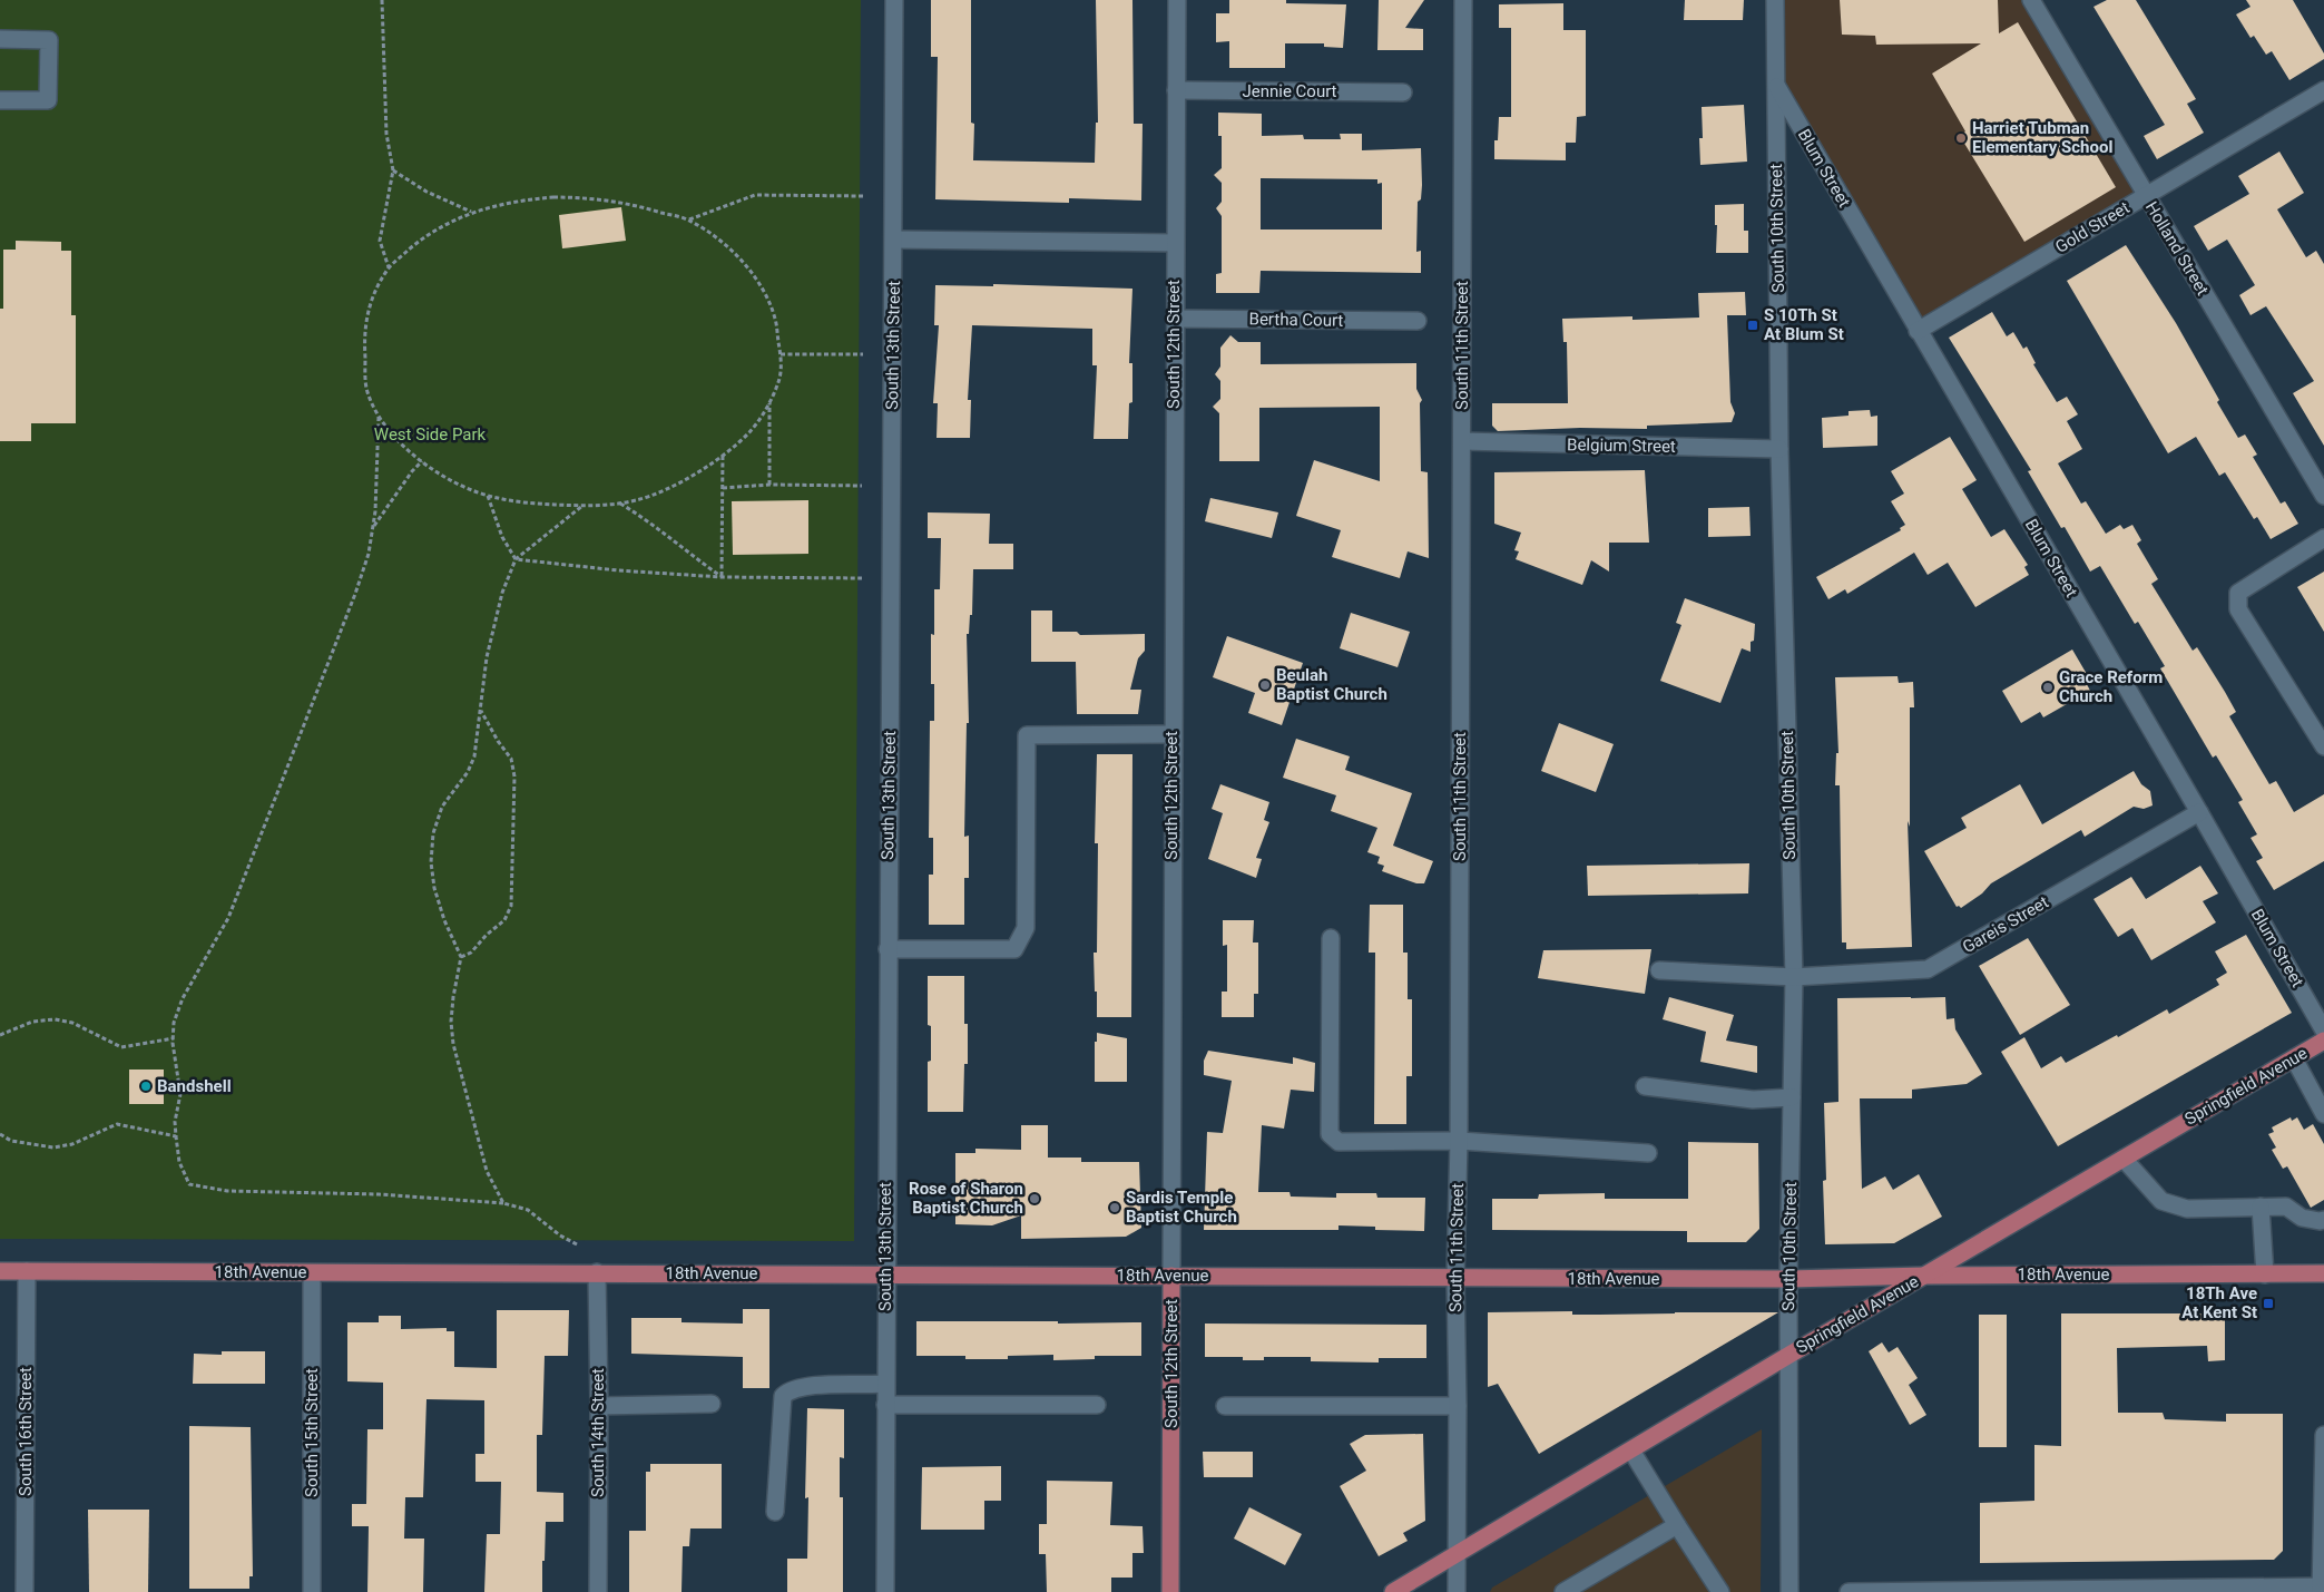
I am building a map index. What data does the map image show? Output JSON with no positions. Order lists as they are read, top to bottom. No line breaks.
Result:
{"streets":{"main road":["South 12th Street","Springfield Avenue","18th Avenue"],"street":["Jennie Court","Blum Street","Gold Street","South 10th Street","Holland Street","Bertha Court","South 13th Street","South 11th Street","Belgium Street","Gareis Street","South 16th Street","South 15th Street","South 14th Street"]},"crossings":[["Jennie Court","South 12th Street"],["Blum Street","Gold Street"],["Blum Street","South 10th Street"],["Blum Street","Gareis Street"],["Gold Street","Holland Street"],["South 10th Street","Belgium Street"],["South 10th Street","Gareis Street"],["South 10th Street","Springfield Avenue"],["South 10th Street","18th Avenue"],["Bertha Court","South 12th Street"],["South 12th Street","18th Avenue"],["South 13th Street","18th Avenue"],["South 11th Street","Belgium Street"],["South 11th Street","Springfield Avenue"],["South 11th Street","18th Avenue"],["Springfield Avenue","18th Avenue"],["18th Avenue","South 16th Street"],["18th Avenue","South 15th Street"],["18th Avenue","South 14th Street"]],"parks":["West Side Park"],"places":{"other":["Harriet Tubman Elementary School","Beulah Baptist Church","Grace Reform Church","Bandshell","Rose of Sharon Baptist Church","Sardis Temple Baptist Church"],"transit":["S 10Th St At Blum St","18Th Ave At Kent St"]}}
